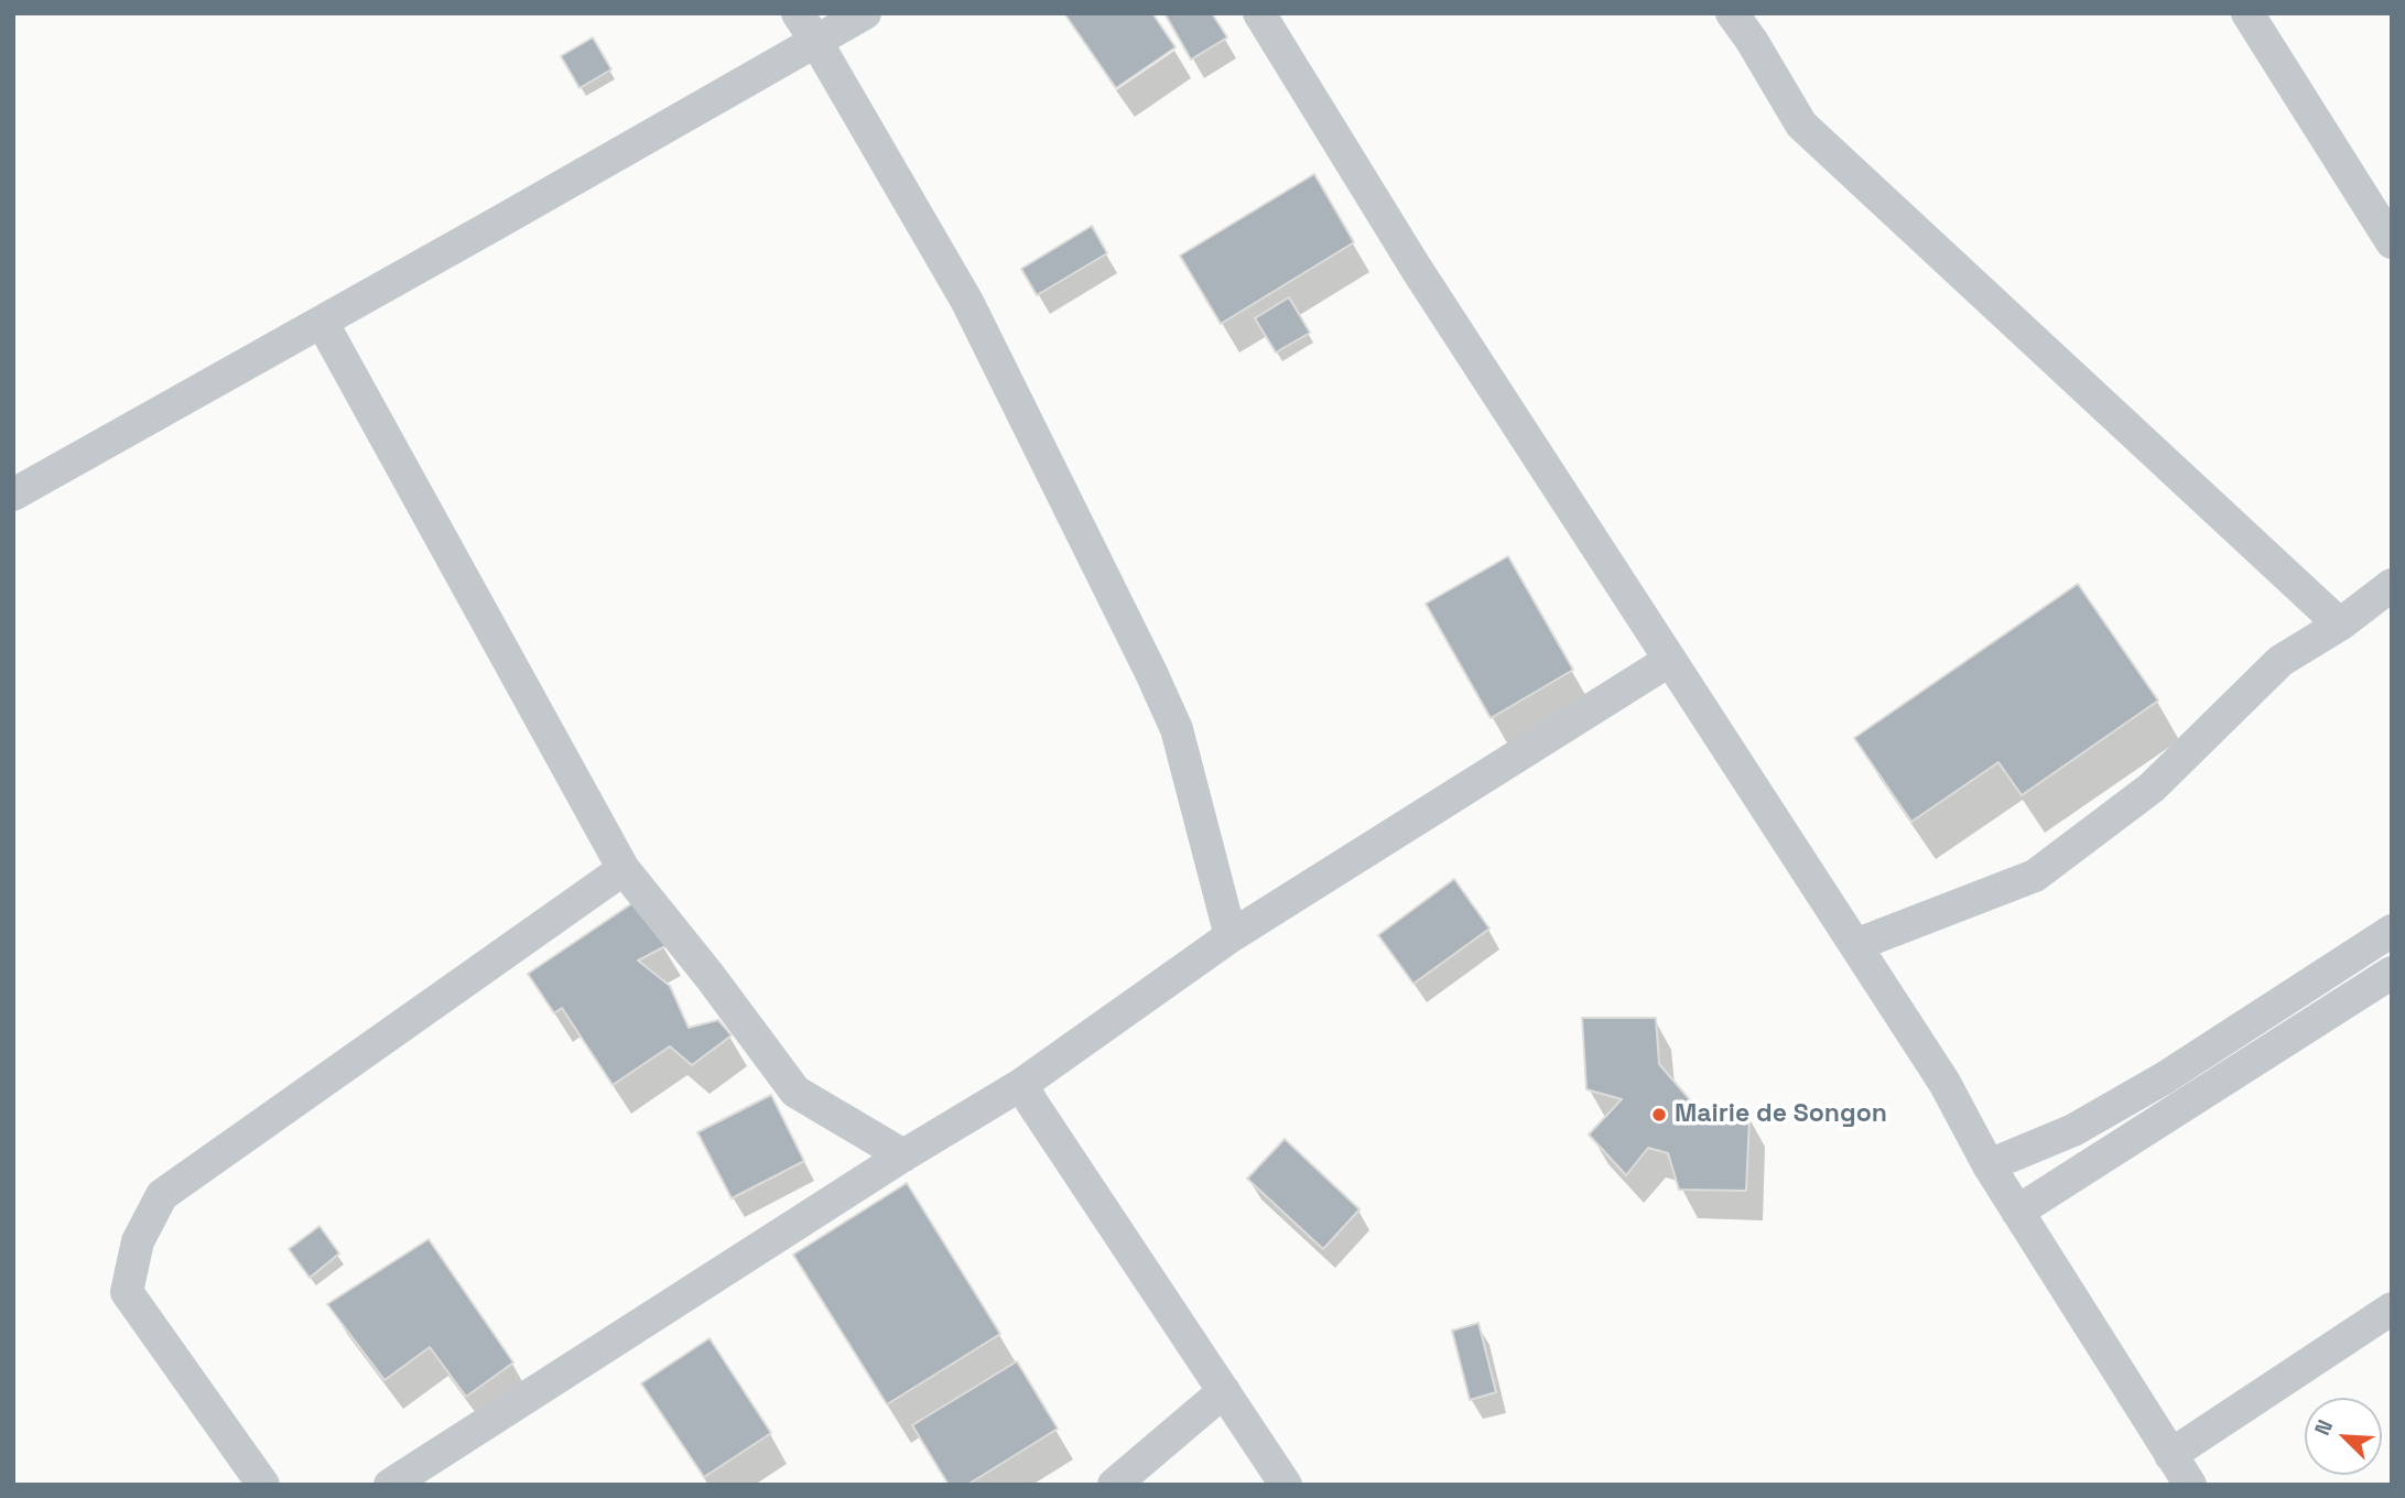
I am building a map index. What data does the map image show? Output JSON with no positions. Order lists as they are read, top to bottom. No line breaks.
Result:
{"places":["Mairie de Songon"],"north":"top left"}
